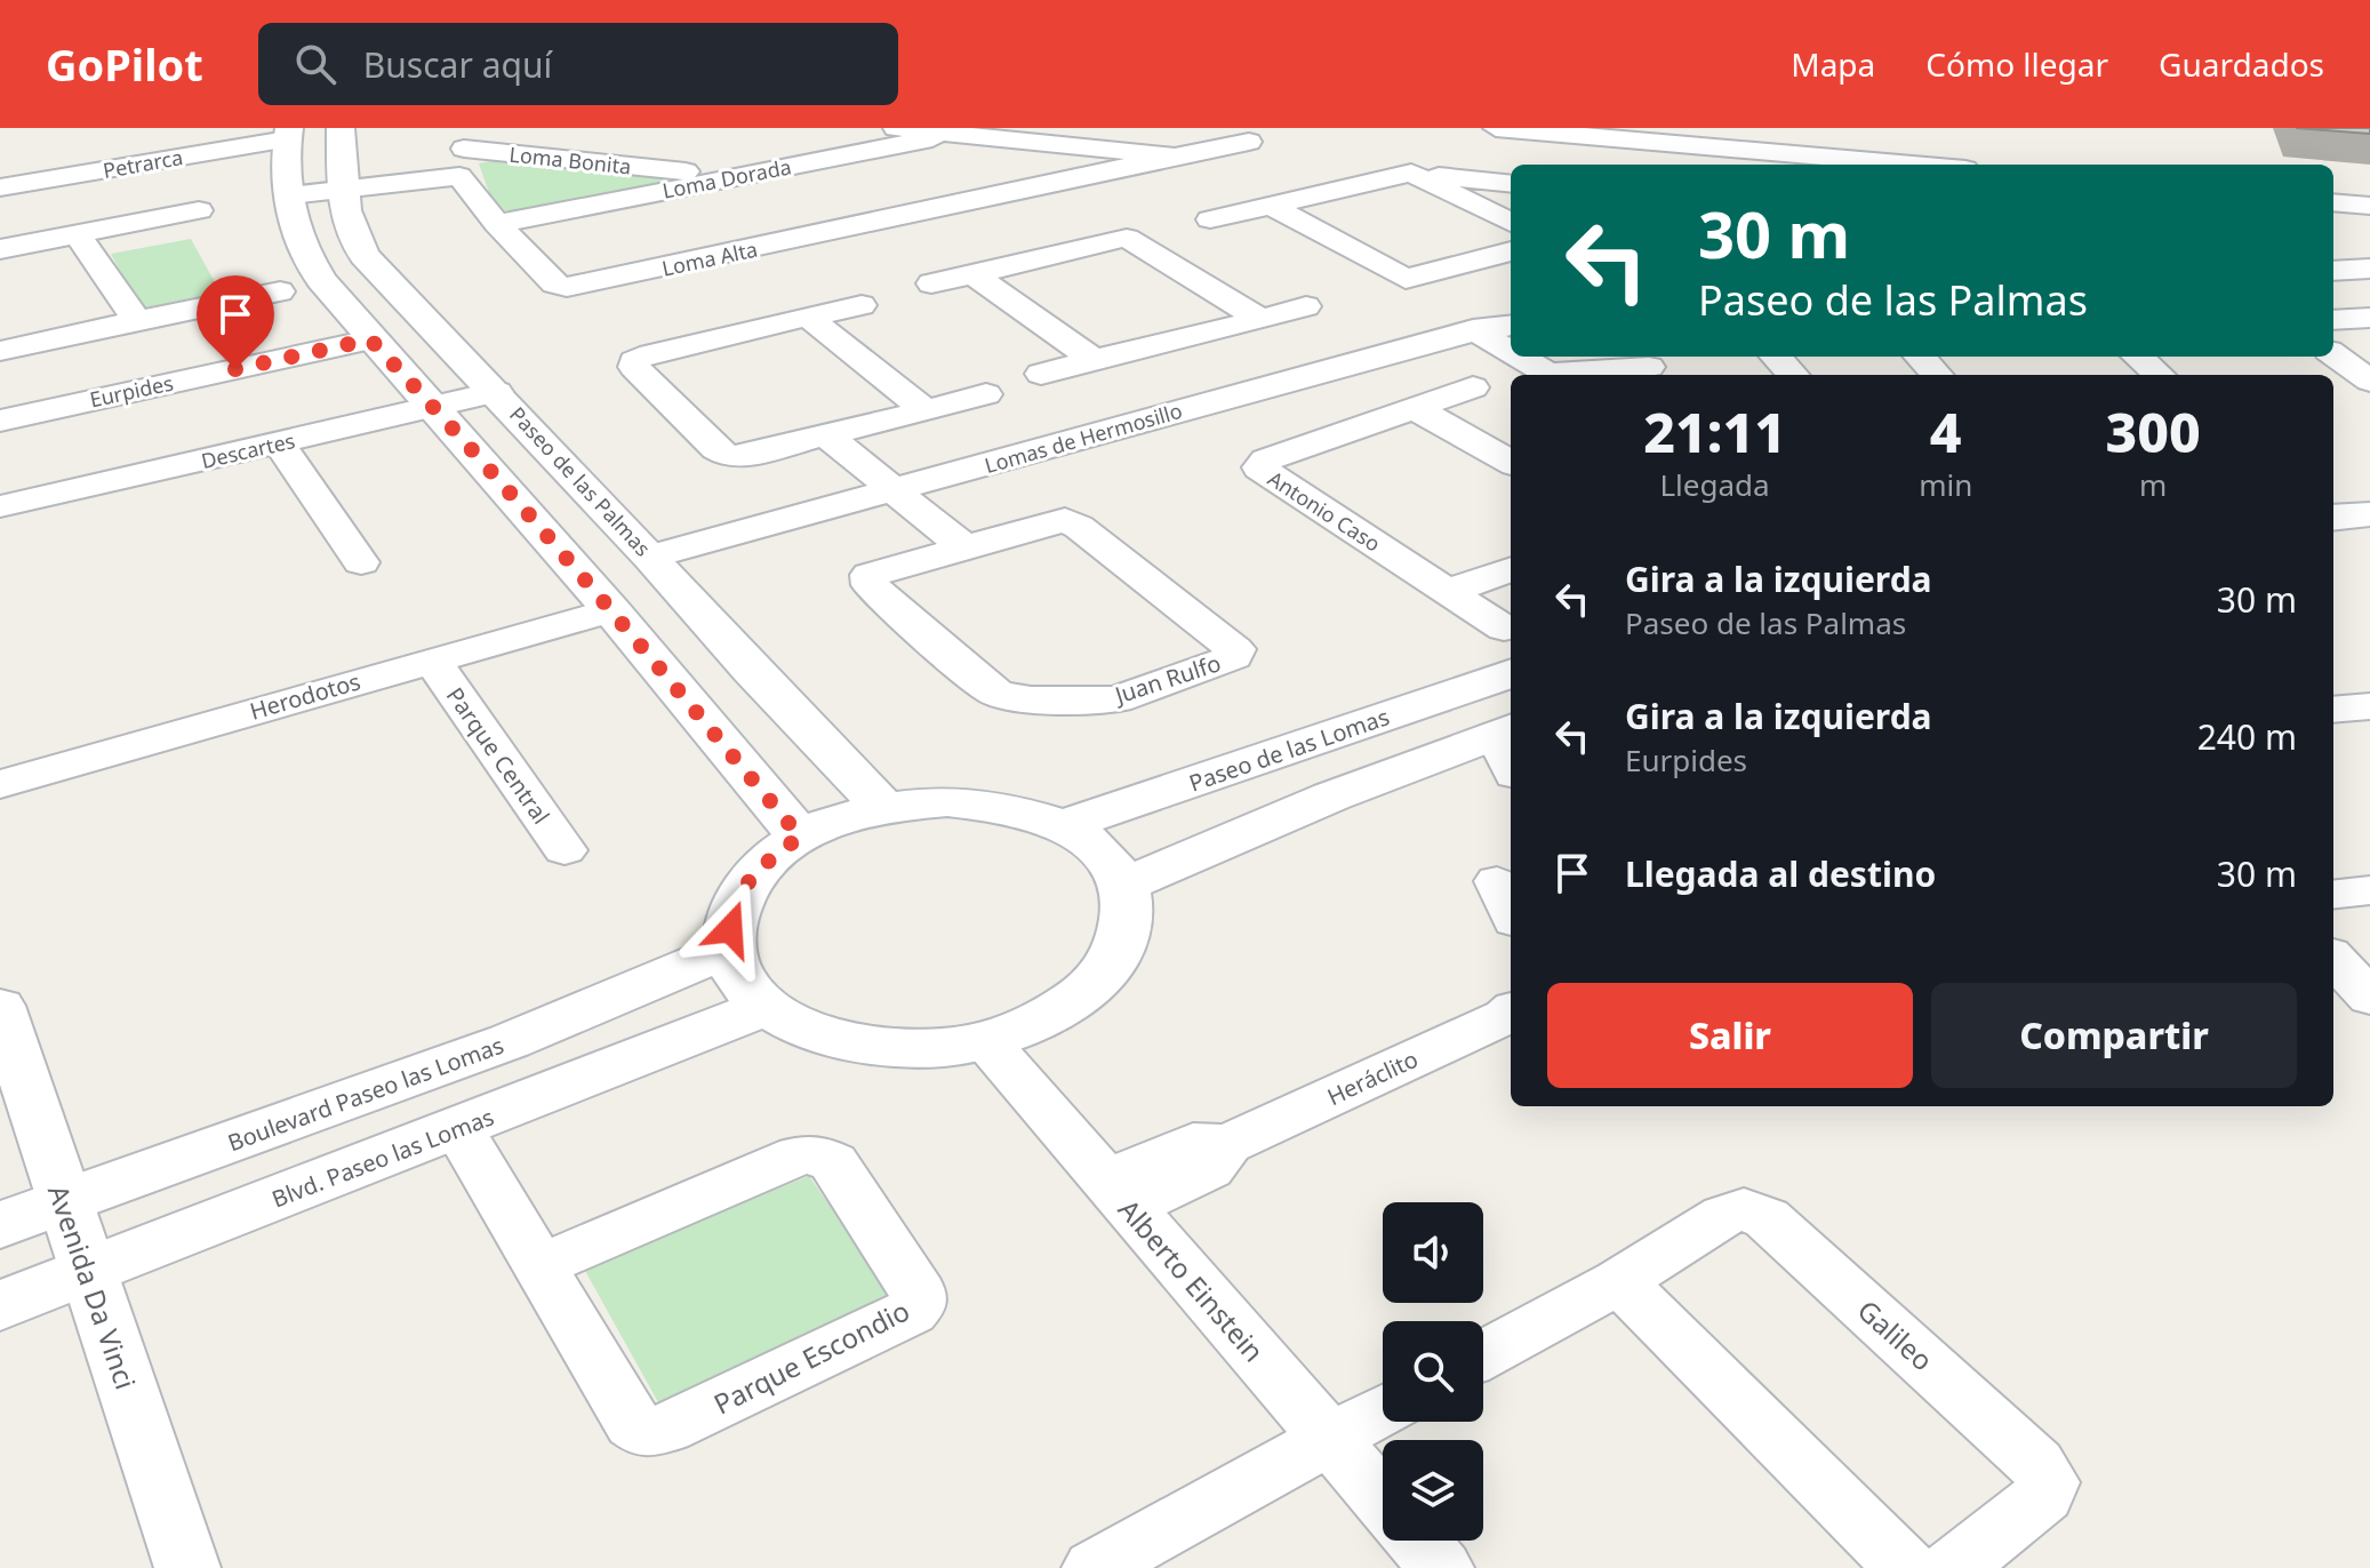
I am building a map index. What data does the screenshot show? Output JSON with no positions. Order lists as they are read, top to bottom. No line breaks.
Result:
{"streets":{"street":["Loma Bonita","Petrarca","Loma Dorada","Loma Alta","Eurpides","Lomas de Hermosillo","Descartes","Paseo de las Palmas","Antonio Caso","Juan Rulfo","Herodotos","Paseo de las Lomas","Parque Central","Heráclito","Boulevard Paseo las Lomas","Blvd. Paseo las Lomas","Alberto Einstein","Avenida Da Vinci","Galileo","Parque Escondio"]},"crossings":[["Loma Bonita","Loma Dorada"],["Loma Bonita","Loma Alta"],["Loma Dorada","Loma Alta"],["Loma Alta","Paseo de las Palmas"],["Lomas de Hermosillo","Paseo de las Palmas"],["Descartes","Paseo de las Palmas"],["Antonio Caso","Paseo de las Lomas"],["Herodotos","Parque Central"],["Heráclito","Alberto Einstein"],["Boulevard Paseo las Lomas","Avenida Da Vinci"],["Blvd. Paseo las Lomas","Avenida Da Vinci"],["Blvd. Paseo las Lomas","Parque Escondio"]],"page":{"header":"GoPilot","search":"Buscar aquí","nav":["Mapa","Cómo llegar","Guardados"],"turn":["30 m","Paseo de las Palmas"],"eta":["21:11","Llegada","4","min","300","m"],"list":[{"name":"Gira a la izquierda","note":"Paseo de las Palmas","value":"30 m"},{"name":"Gira a la izquierda","note":"Eurpides","value":"240 m"},{"name":"Llegada al destino","value":"30 m"}],"buttons":["Salir","Compartir"]}}
